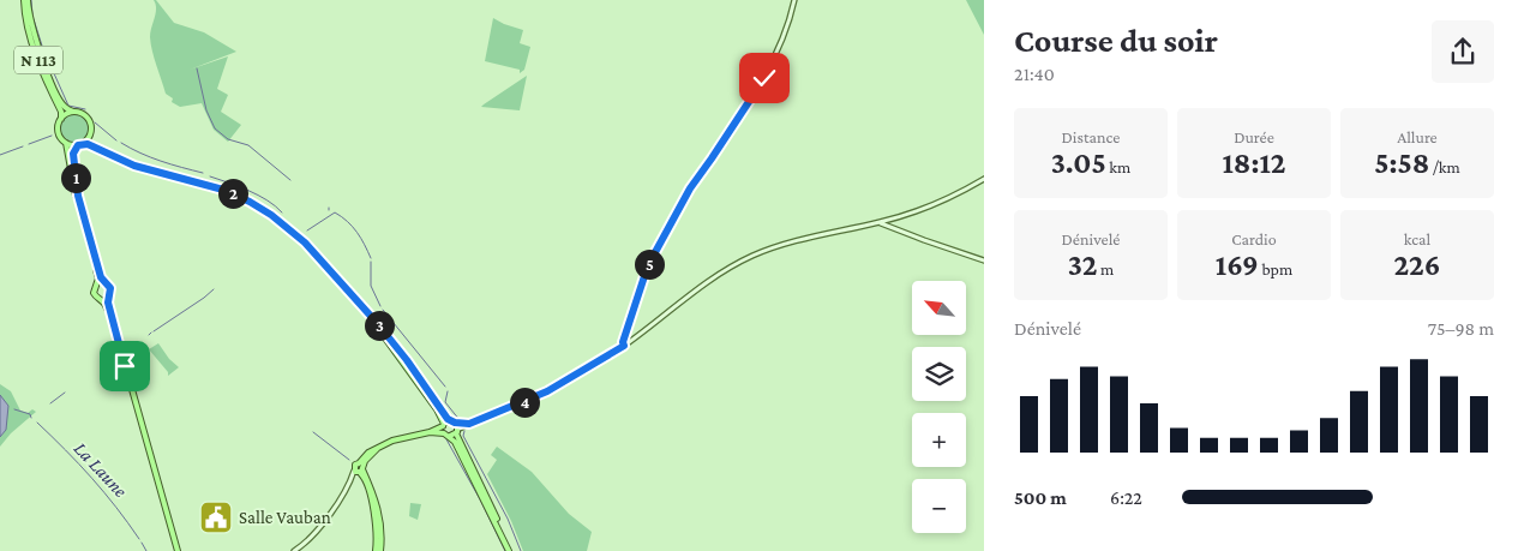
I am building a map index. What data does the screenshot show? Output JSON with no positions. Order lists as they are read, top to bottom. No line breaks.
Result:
{"streets":{"main road":["N 113"]},"water":["La Laune"],"places":{"public building":["Salle Vauban"]},"north":"top left","page":{"heading":["Course du soir","21:40"],"stats":[["Distance","3.05 km"],["Durée","18:12"],["Allure","5:58 /km"],["Dénivelé","32 m"],["Cardio","169 bpm"],["kcal","226"]],"pins":["1","2","5","3","4"],"map_buttons":["+","−"],"chart":["Dénivelé","75–98 m"],"list":[{"name":"500 m","note":"6:22"}]}}
